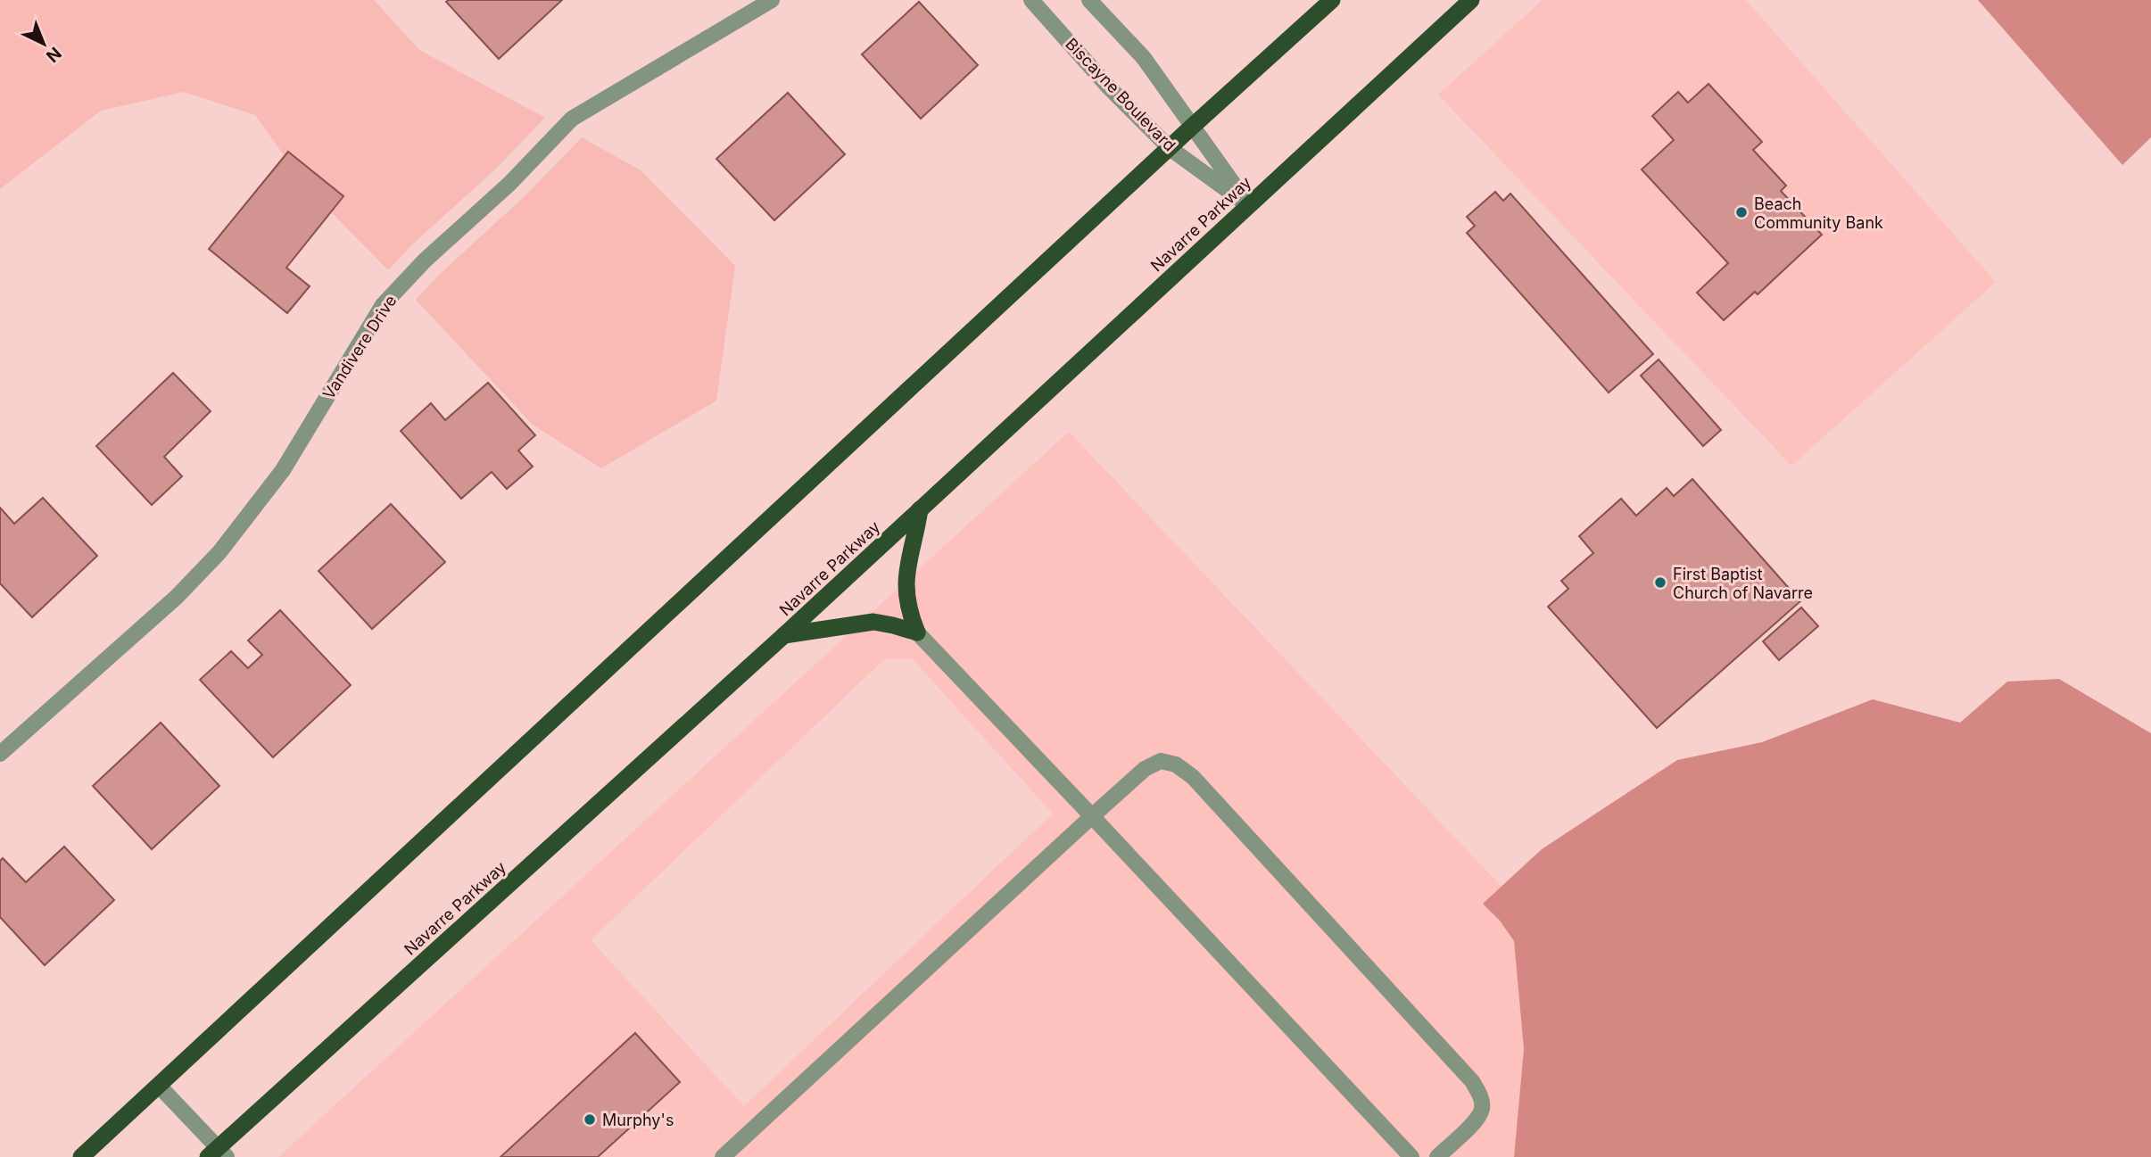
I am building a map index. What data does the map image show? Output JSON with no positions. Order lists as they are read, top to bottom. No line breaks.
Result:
{"streets":{"highway":["Navarre Parkway"],"street":["Biscayne Boulevard","Vandivere Drive"]},"crossings":[["Biscayne Boulevard","Navarre Parkway"]],"places":["Beach Community Bank","First Baptist Church of Navarre","Murphy's"],"north":"bottom right"}
